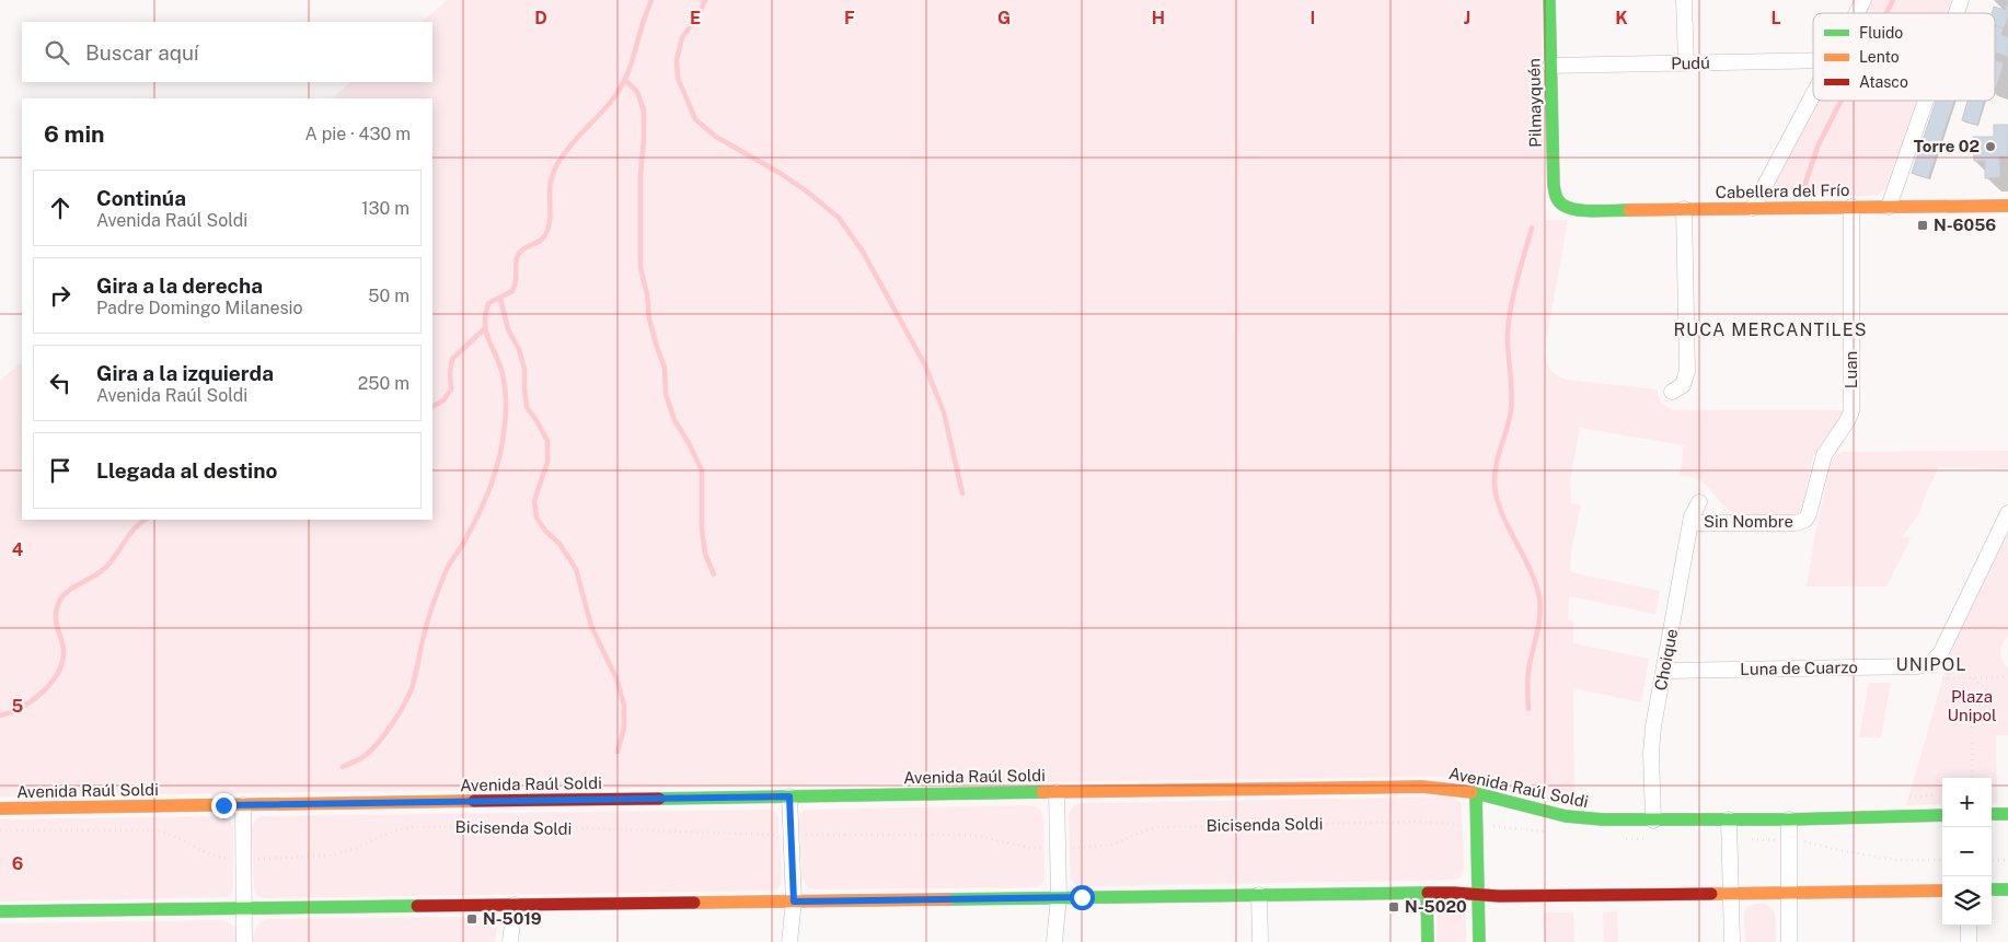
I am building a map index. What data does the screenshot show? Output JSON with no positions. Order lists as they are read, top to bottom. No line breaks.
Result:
{"streets":{"main road":["Pilmayquén","Cabellera del Frío","Avenida Raúl Soldi"],"street":["Pudú","Luan","Sin Nombre","Choique","Luna de Cuarzo"],"path":["Bicisenda Soldi"]},"crossings":[["Pudú","Pilmayquén"],["Pilmayquén","Cabellera del Frío"],["Cabellera del Frío","Luan"],["Luan","Sin Nombre"],["Sin Nombre","Choique"],["Choique","Luna de Cuarzo"],["Choique","Avenida Raúl Soldi"]],"districts":["RUCA MERCANTILES","UNIPOL"],"parks":["Plaza Unipol"],"places":{"other":["Torre 02"],"transit":["N-6056","N-5020","N-5019"]},"legend":["Fluido","Lento","Atasco"],"page":{"search":"Buscar aquí","heading":["6 min","A pie · 430 m"],"list":[["Continúa","Avenida Raúl Soldi","130 m"],["Gira a la derecha","Padre Domingo Milanesio","50 m"],["Gira a la izquierda","Avenida Raúl Soldi","250 m"],"Llegada al destino"],"map_buttons":["+","−"]},"grid":{"columns":["D","E","F","G","H","I","J","K","L"],"rows":["4","5","6"]}}
